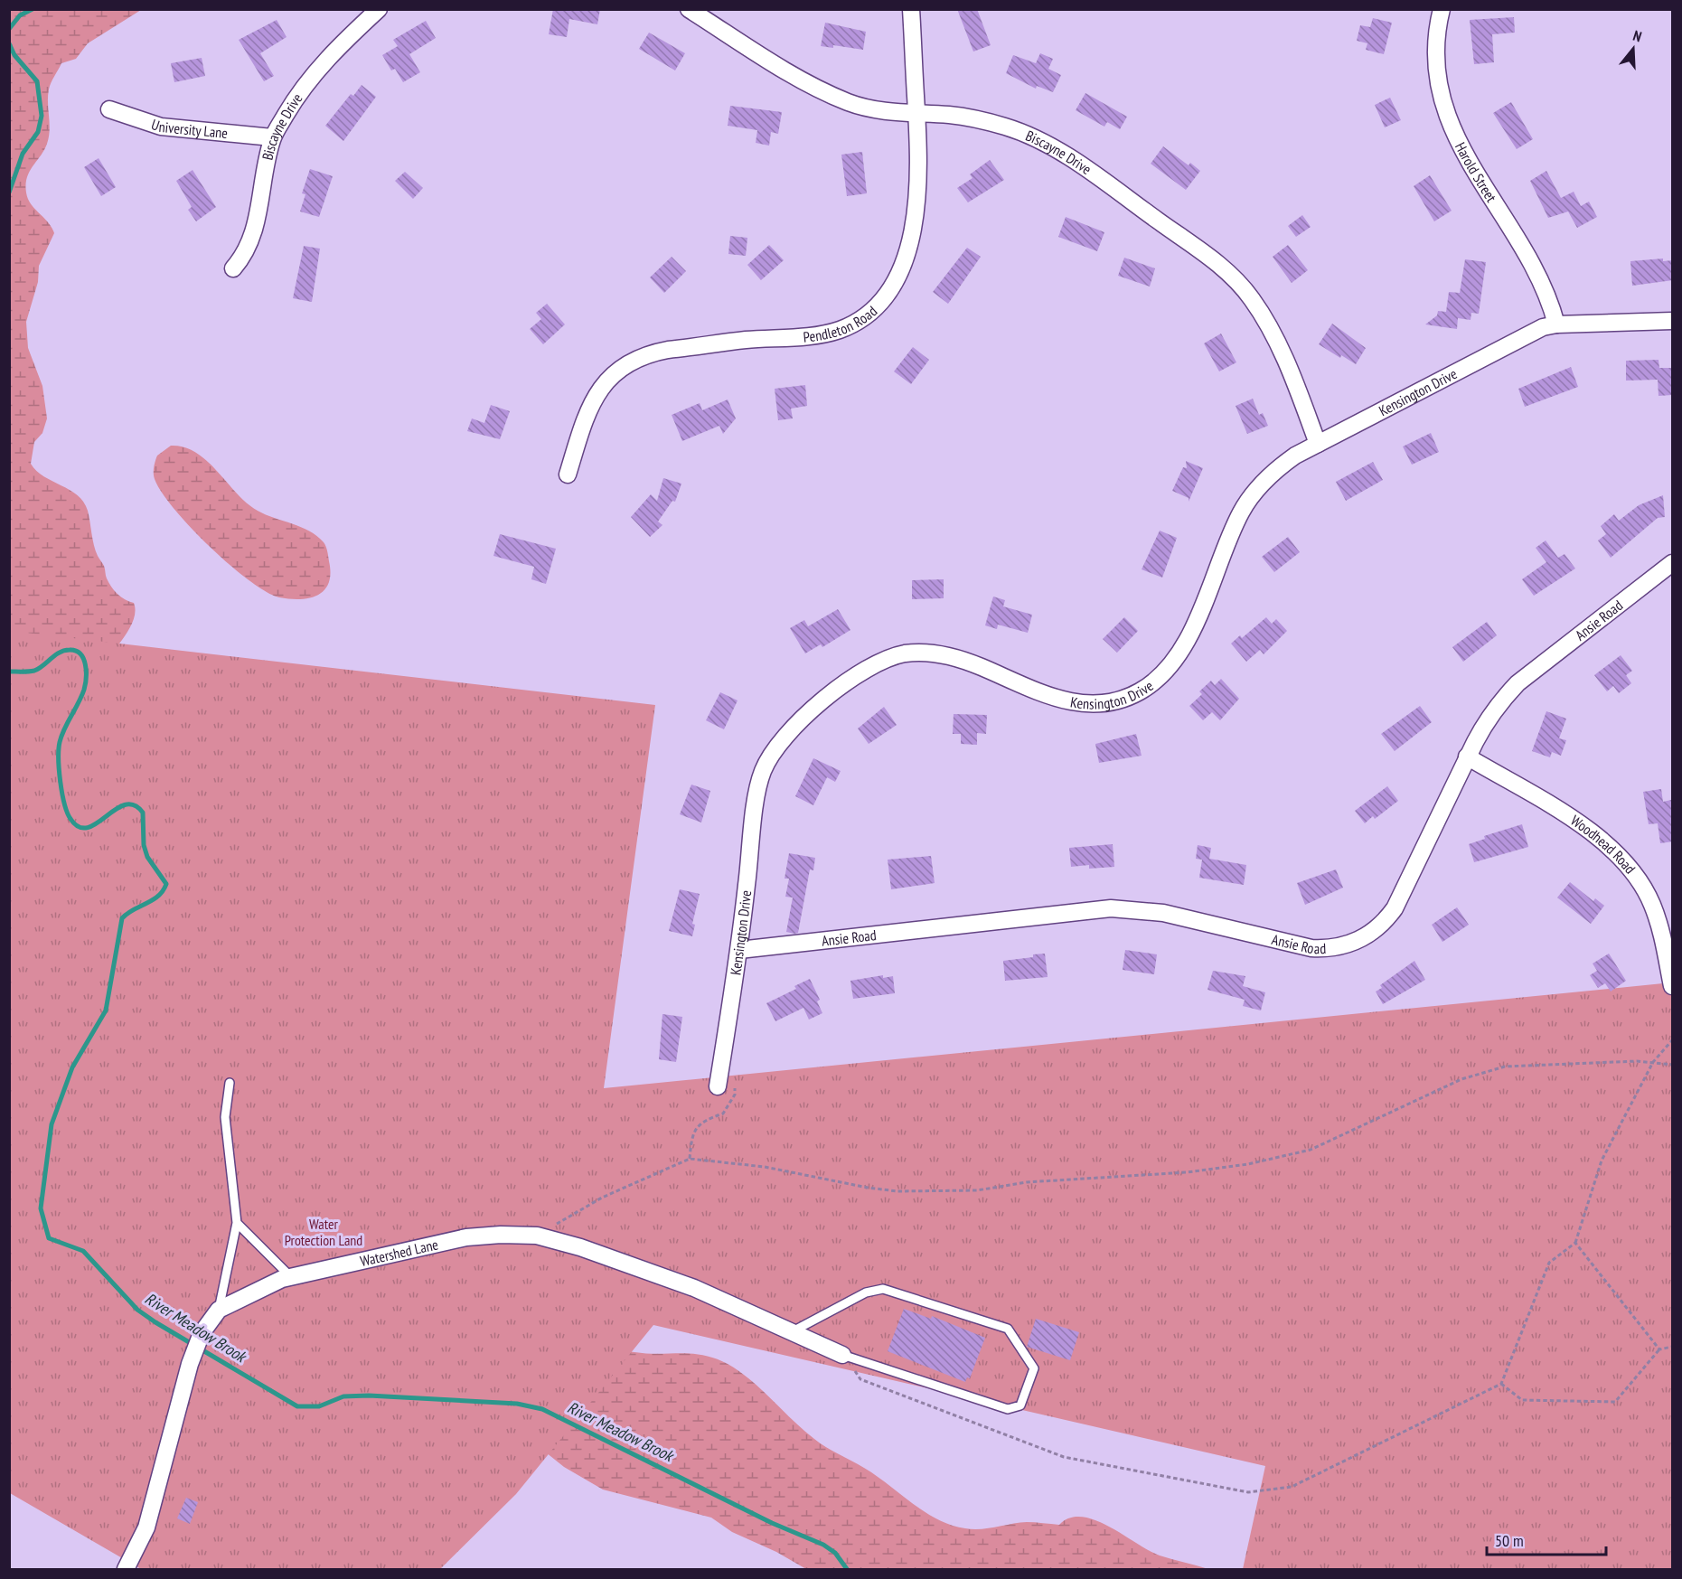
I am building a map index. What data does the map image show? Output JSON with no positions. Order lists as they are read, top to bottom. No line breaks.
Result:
{"streets":{"street":["Biscayne Drive","University Lane","Harold Street","Pendleton Road","Kensington Drive","Ansie Road","Woodhead Road","Watershed Lane"]},"crossings":[["Biscayne Drive","University Lane"],["Biscayne Drive","Pendleton Road"],["Biscayne Drive","Kensington Drive"],["Harold Street","Kensington Drive"],["Kensington Drive","Ansie Road"],["Ansie Road","Woodhead Road"]],"water":["River Meadow Brook"],"parks":["Water Protection Land"],"scale_bar":"50 m","north":"top"}
